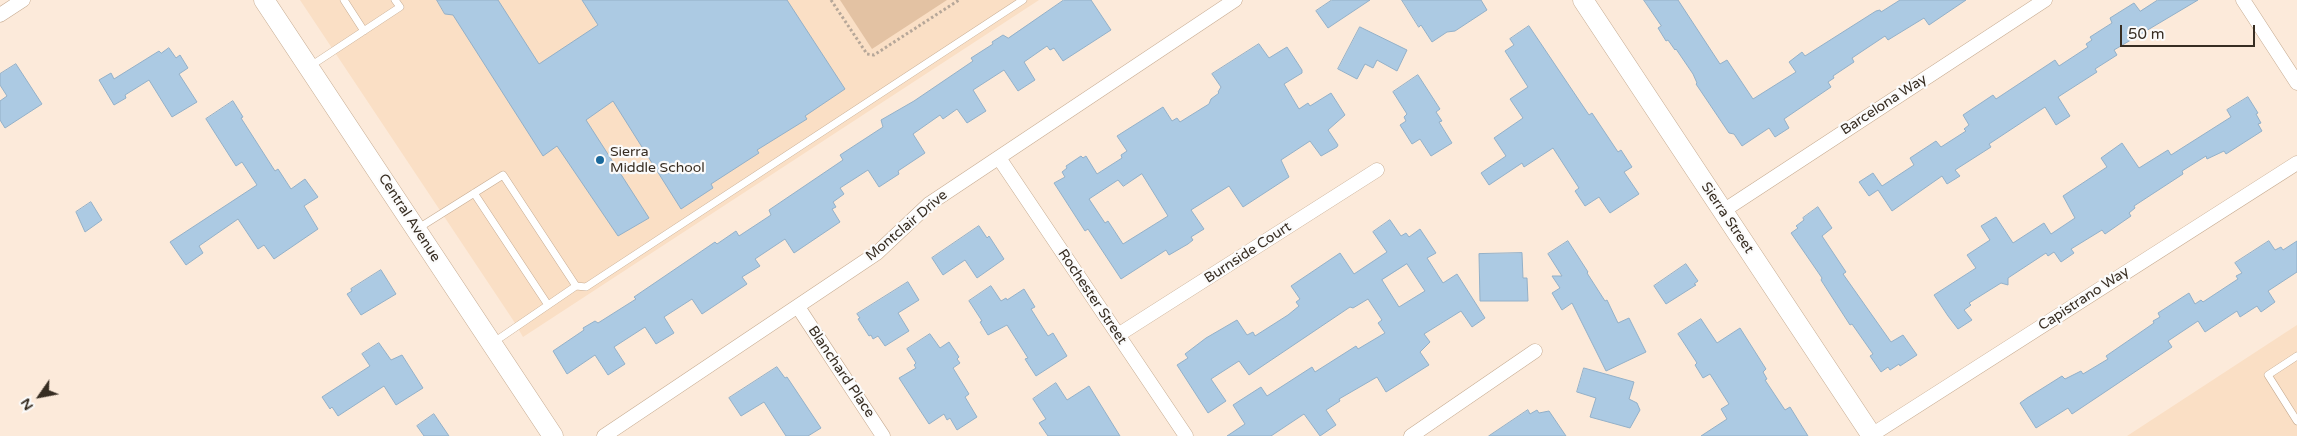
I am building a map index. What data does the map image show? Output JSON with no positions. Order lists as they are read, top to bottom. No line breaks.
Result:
{"streets":{"main road":["Central Avenue","Sierra Street"],"street":["Barcelona Way","Montclair Drive","Burnside Court","Rochester Street","Capistrano Way","Blanchard Place"]},"crossings":[["Barcelona Way","Sierra Street"],["Sierra Street","Capistrano Way"],["Montclair Drive","Rochester Street"],["Montclair Drive","Blanchard Place"],["Burnside Court","Rochester Street"]],"places":["Sierra Middle School"],"scale_bar":"50 m","north":"bottom left"}
